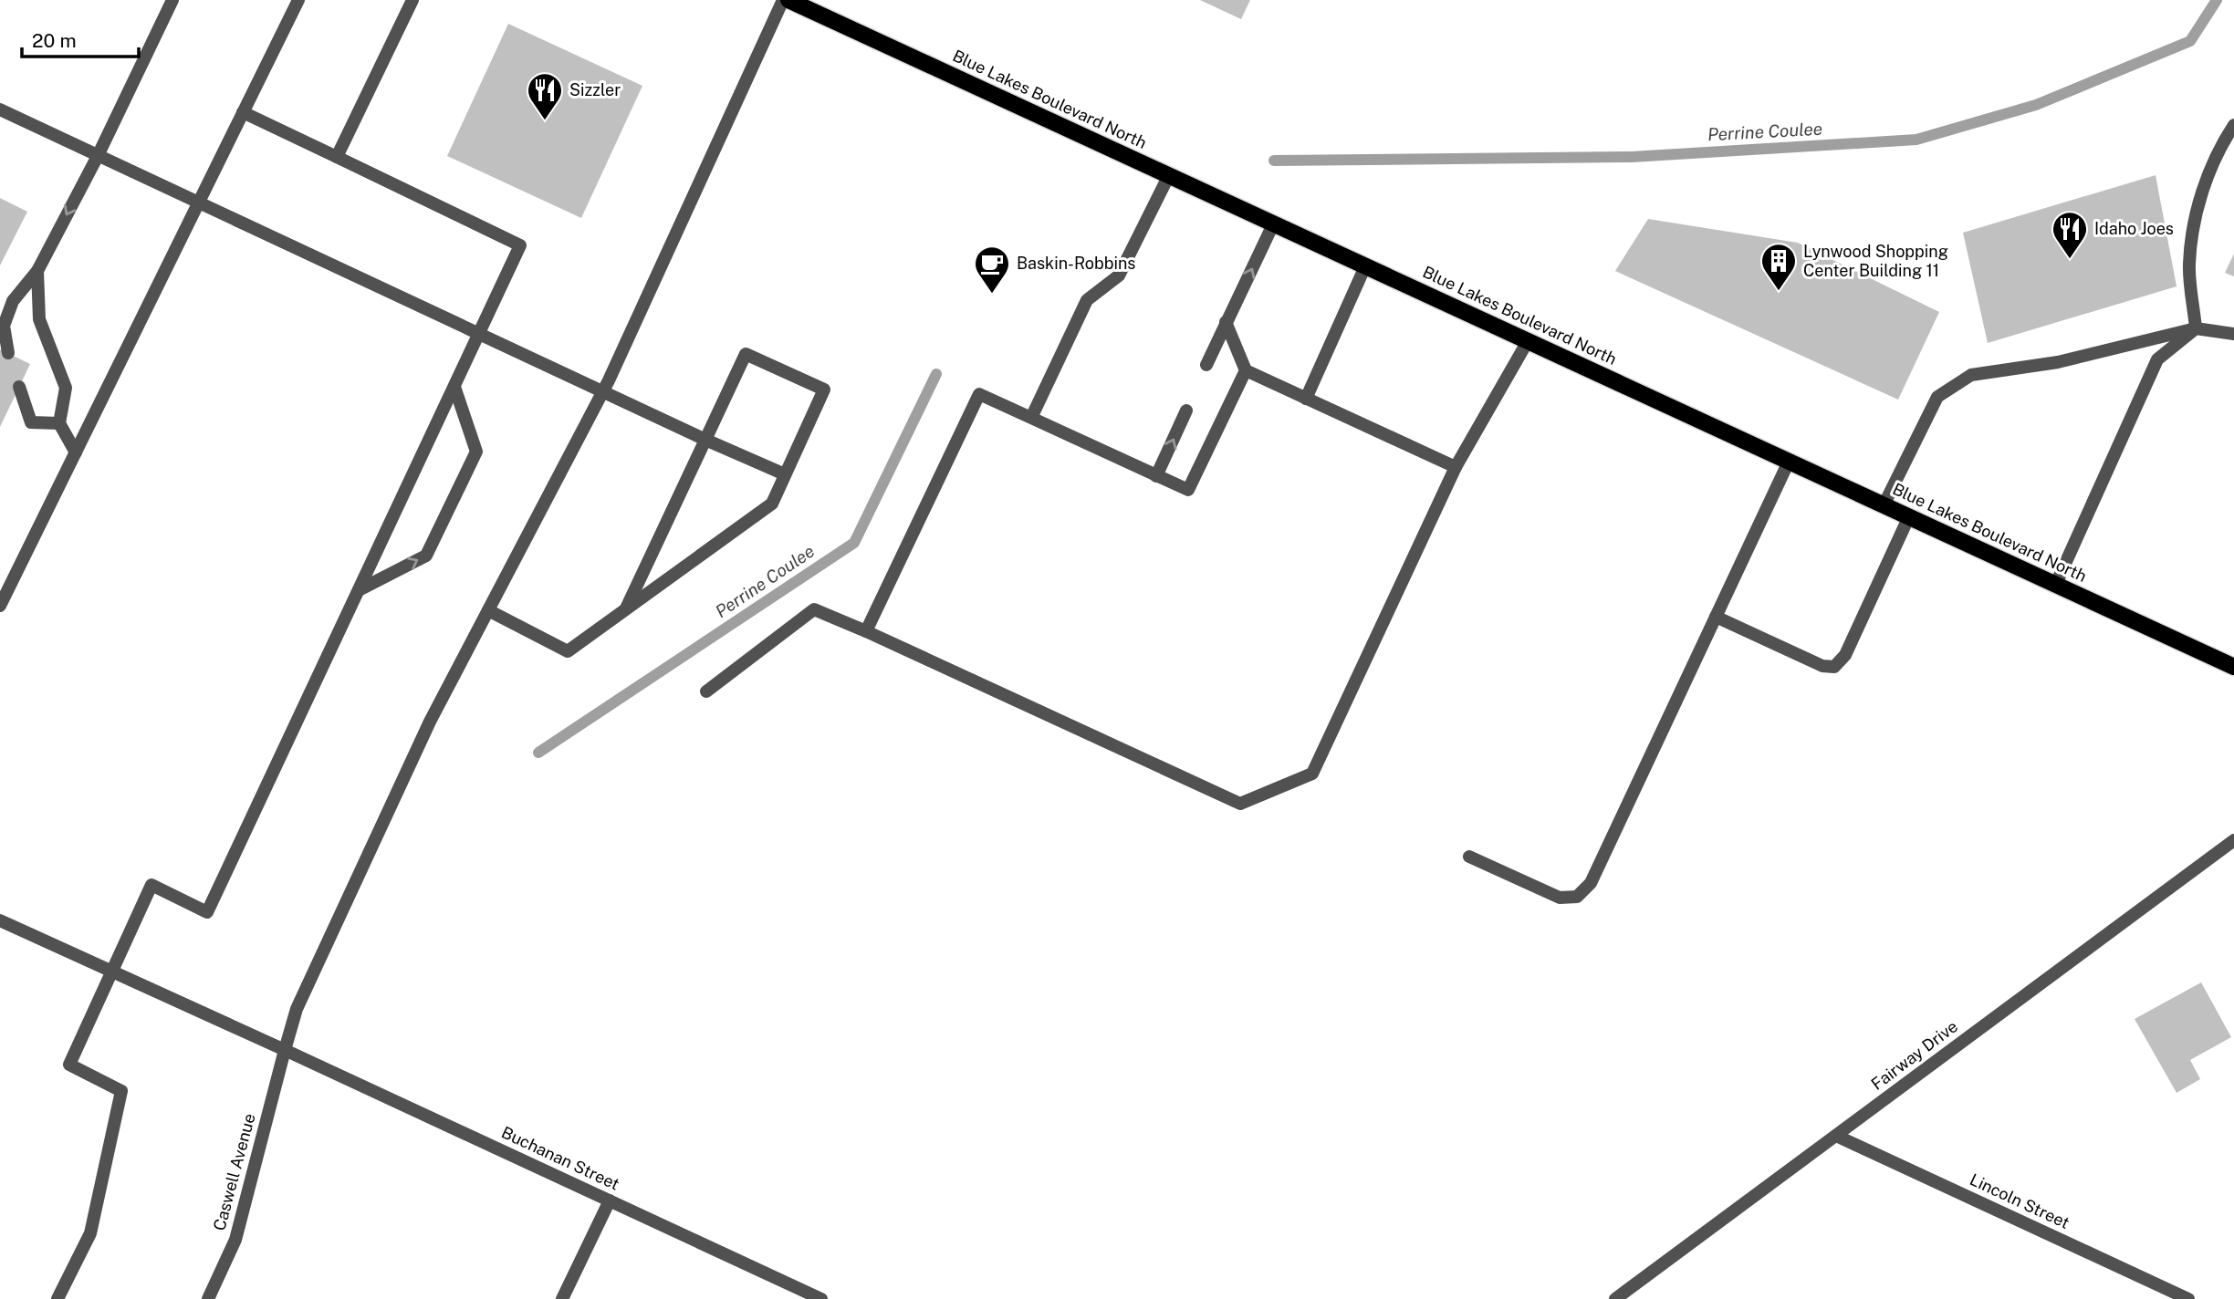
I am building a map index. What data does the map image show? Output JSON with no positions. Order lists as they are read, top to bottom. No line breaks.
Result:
{"streets":{"main road":["Blue Lakes Boulevard North"],"street":["Fairway Drive","Buchanan Street","Caswell Avenue","Lincoln Street"]},"crossings":[["Fairway Drive","Lincoln Street"],["Buchanan Street","Caswell Avenue"]],"water":["Perrine Coulee"],"places":{"restaurant":["Sizzler","Idaho Joes"],"building":["Lynwood Shopping Center Building 11"],"cafe":["Baskin-Robbins"]},"scale_bar":"20 m"}
